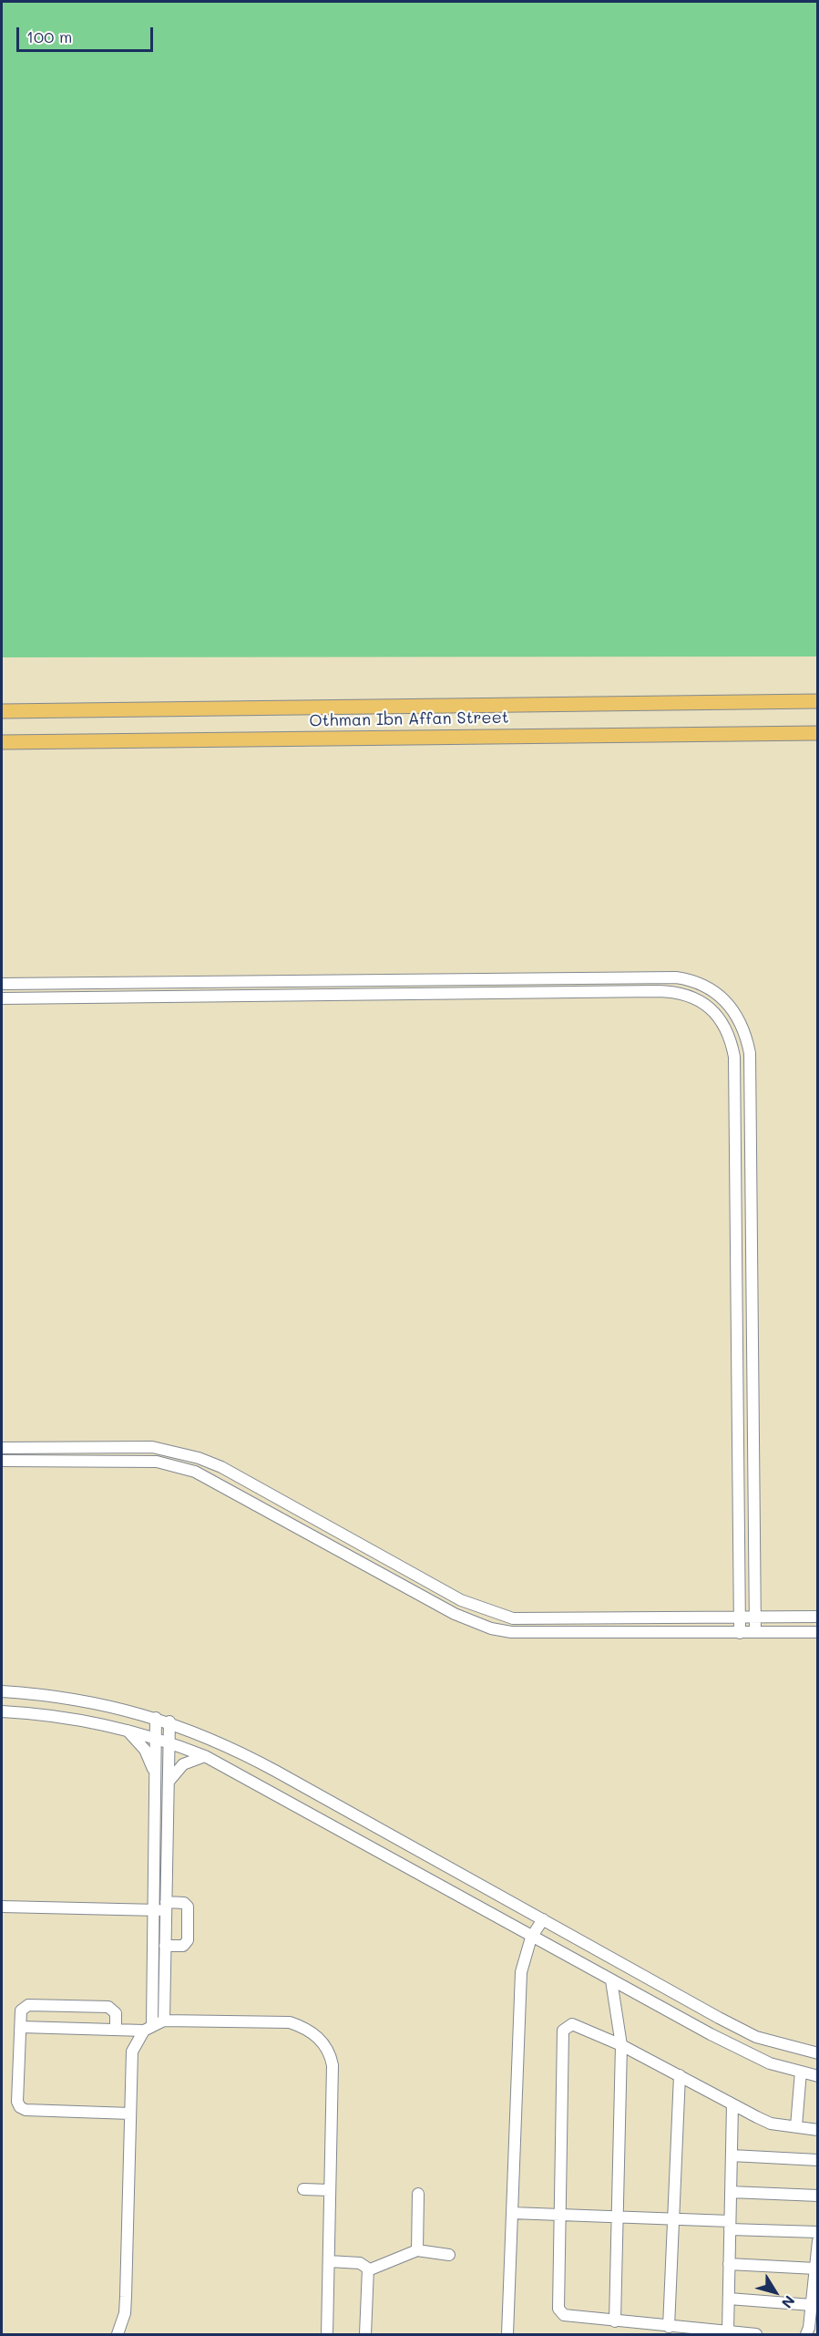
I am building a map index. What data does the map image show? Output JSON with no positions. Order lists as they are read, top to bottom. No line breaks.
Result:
{"streets":{"main road":["Othman Ibn Affan Street"]},"scale_bar":"100 m","north":"bottom right"}
